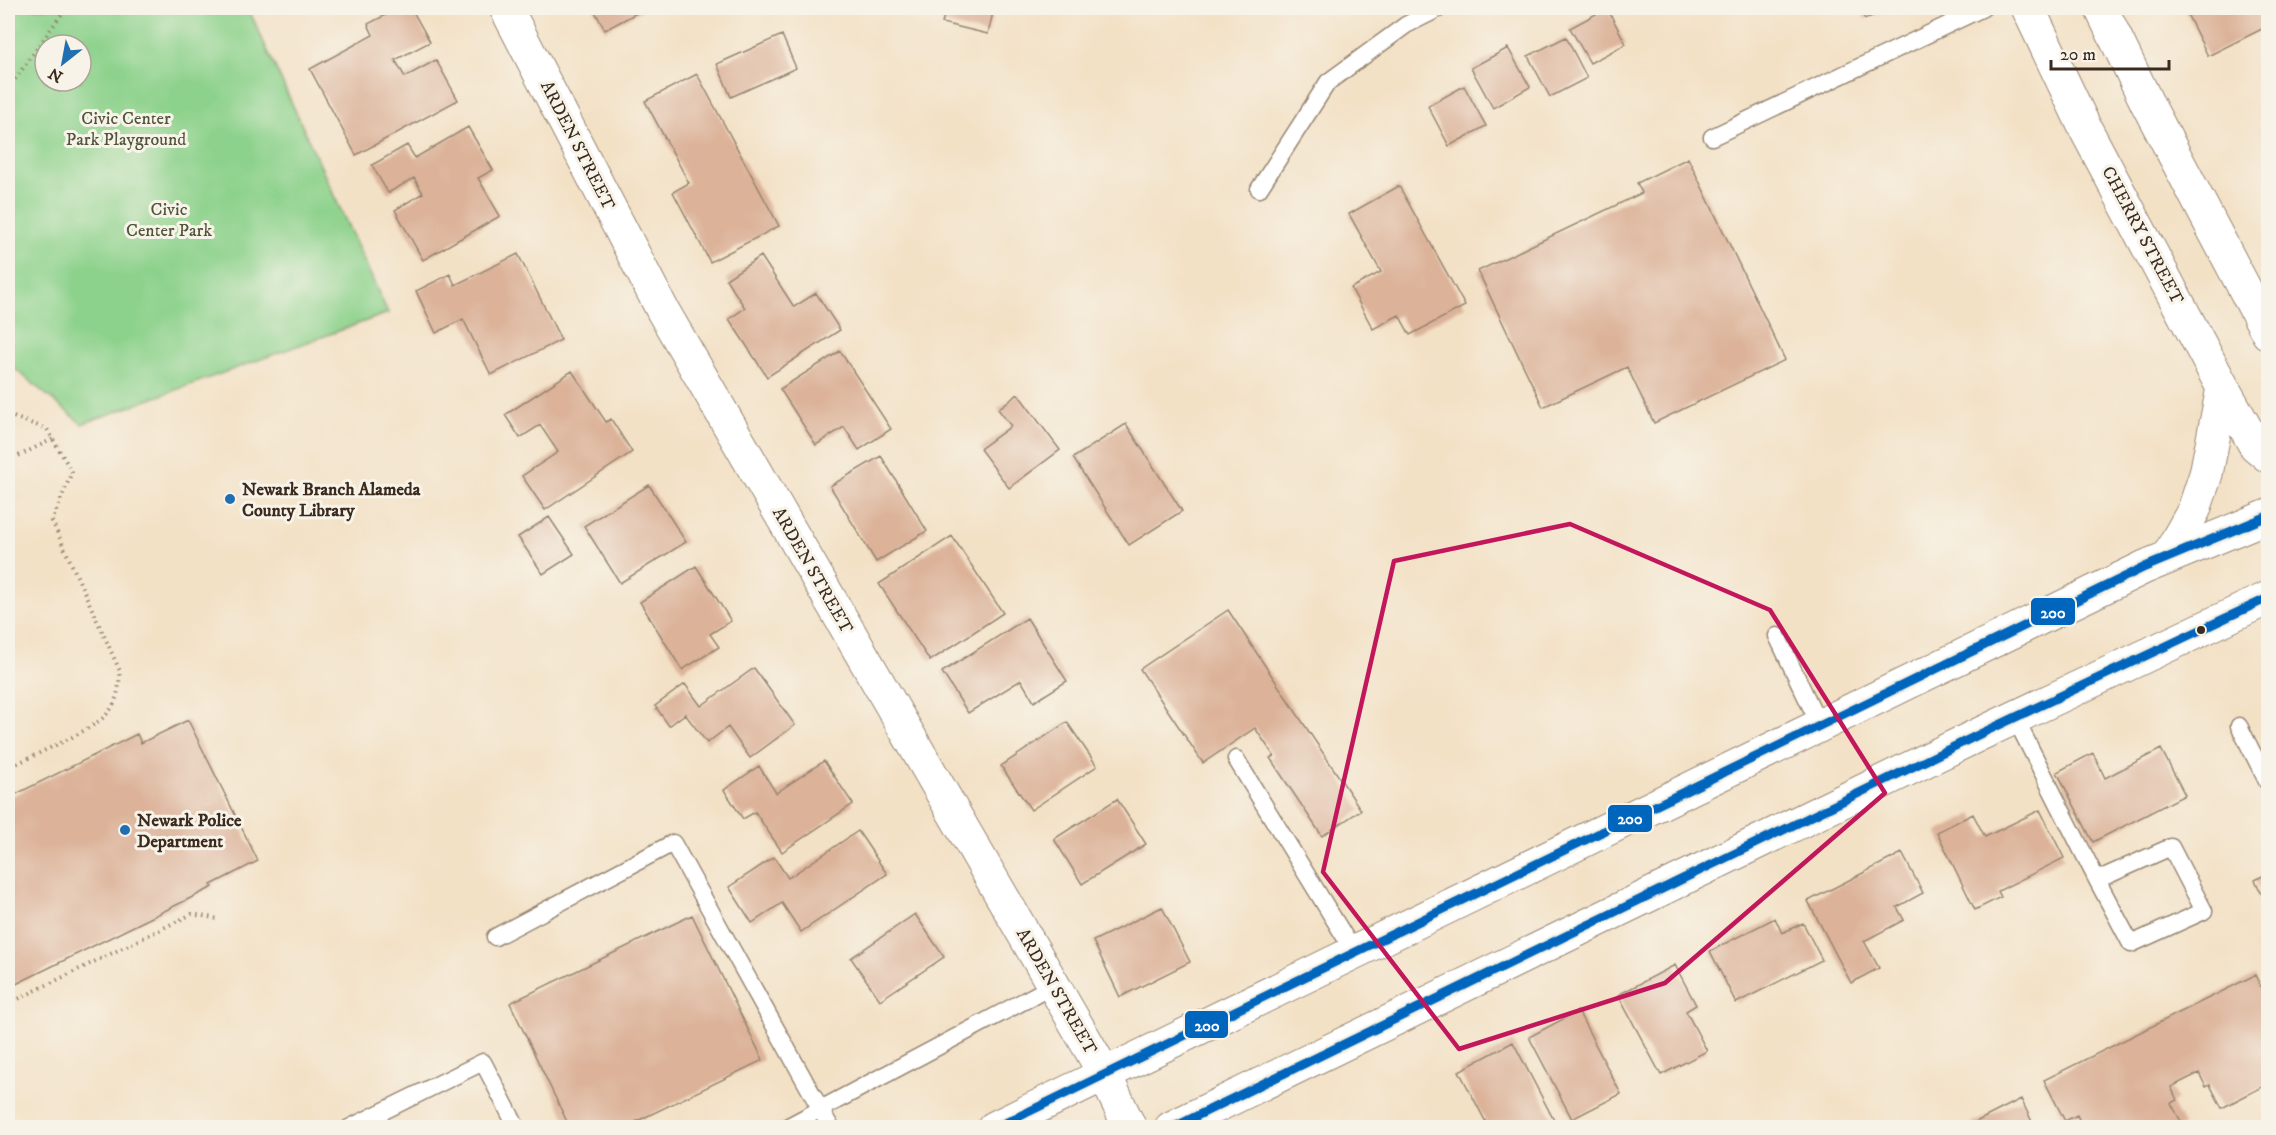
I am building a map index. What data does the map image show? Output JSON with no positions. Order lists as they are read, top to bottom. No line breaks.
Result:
{"streets":{"main road":["ARDEN STREET","CHERRY STREET"]},"parks":["Civic Center Park Playground","Civic Center Park"],"places":["Newark Branch Alameda County Library","Newark Police Department"],"lines":["transit line 200"],"scale_bar":"20 m","north":"bottom left"}
